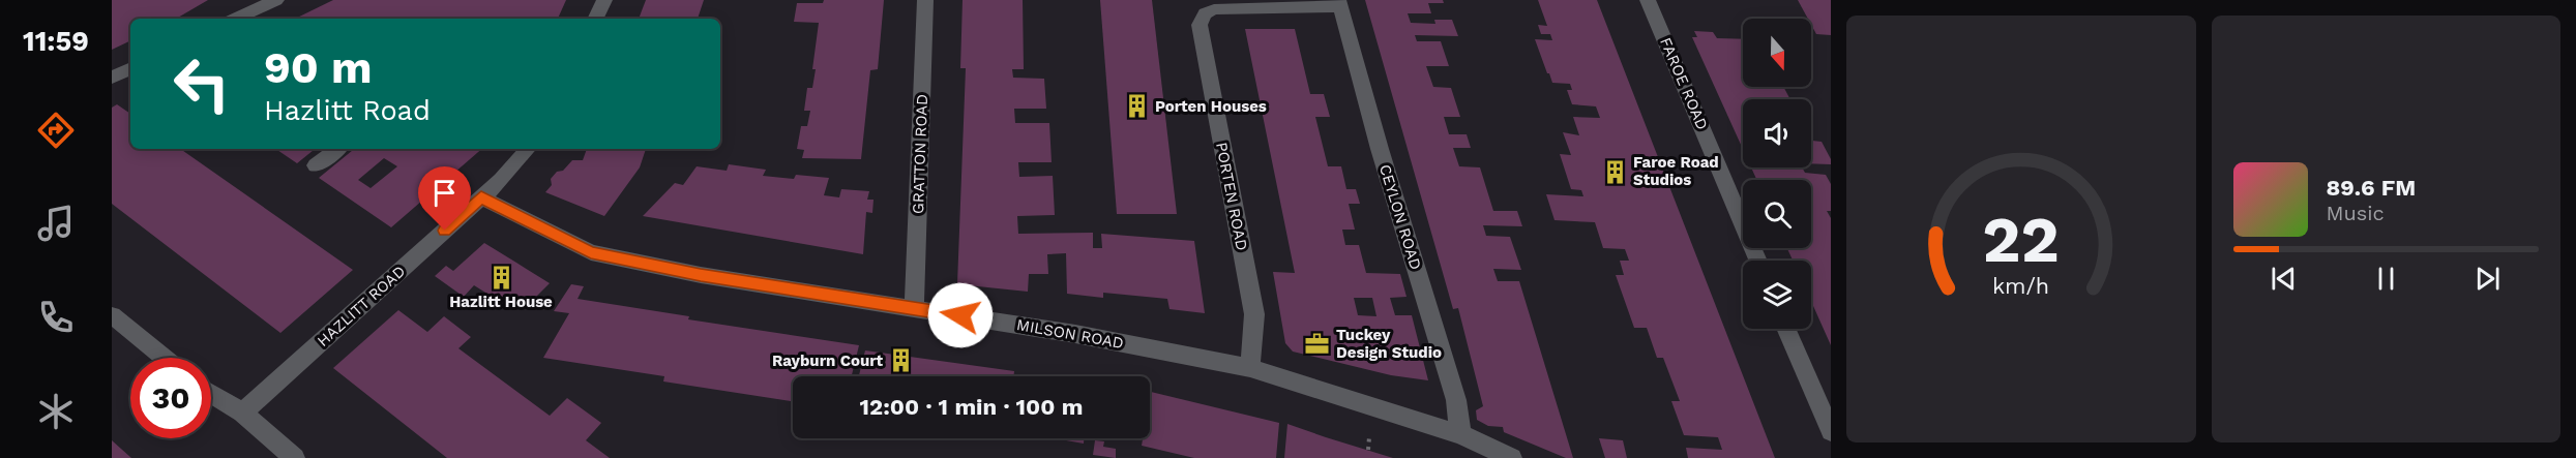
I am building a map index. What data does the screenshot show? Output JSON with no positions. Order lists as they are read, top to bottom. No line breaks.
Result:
{"streets":{"street":["FAROE ROAD","GRATTON ROAD","PORTEN ROAD","CEYLON ROAD","HAZLITT ROAD","MILSON ROAD"]},"crossings":[["GRATTON ROAD","MILSON ROAD"],["PORTEN ROAD","CEYLON ROAD"],["PORTEN ROAD","MILSON ROAD"],["CEYLON ROAD","MILSON ROAD"],["HAZLITT ROAD","MILSON ROAD"]],"places":{"building":["Porten Houses","Faroe Road Studios","Hazlitt House","Rayburn Court"],"office":["Tuckey Design Studio"]},"north":"bottom","page":{"tabs":"11:59","turn":["90 m","Hazlitt Road"],"song":["89.6 FM","Music"],"limit":"30","trip":"12:00 · 1 min · 100 m","gauge":["22","km/h"]}}
